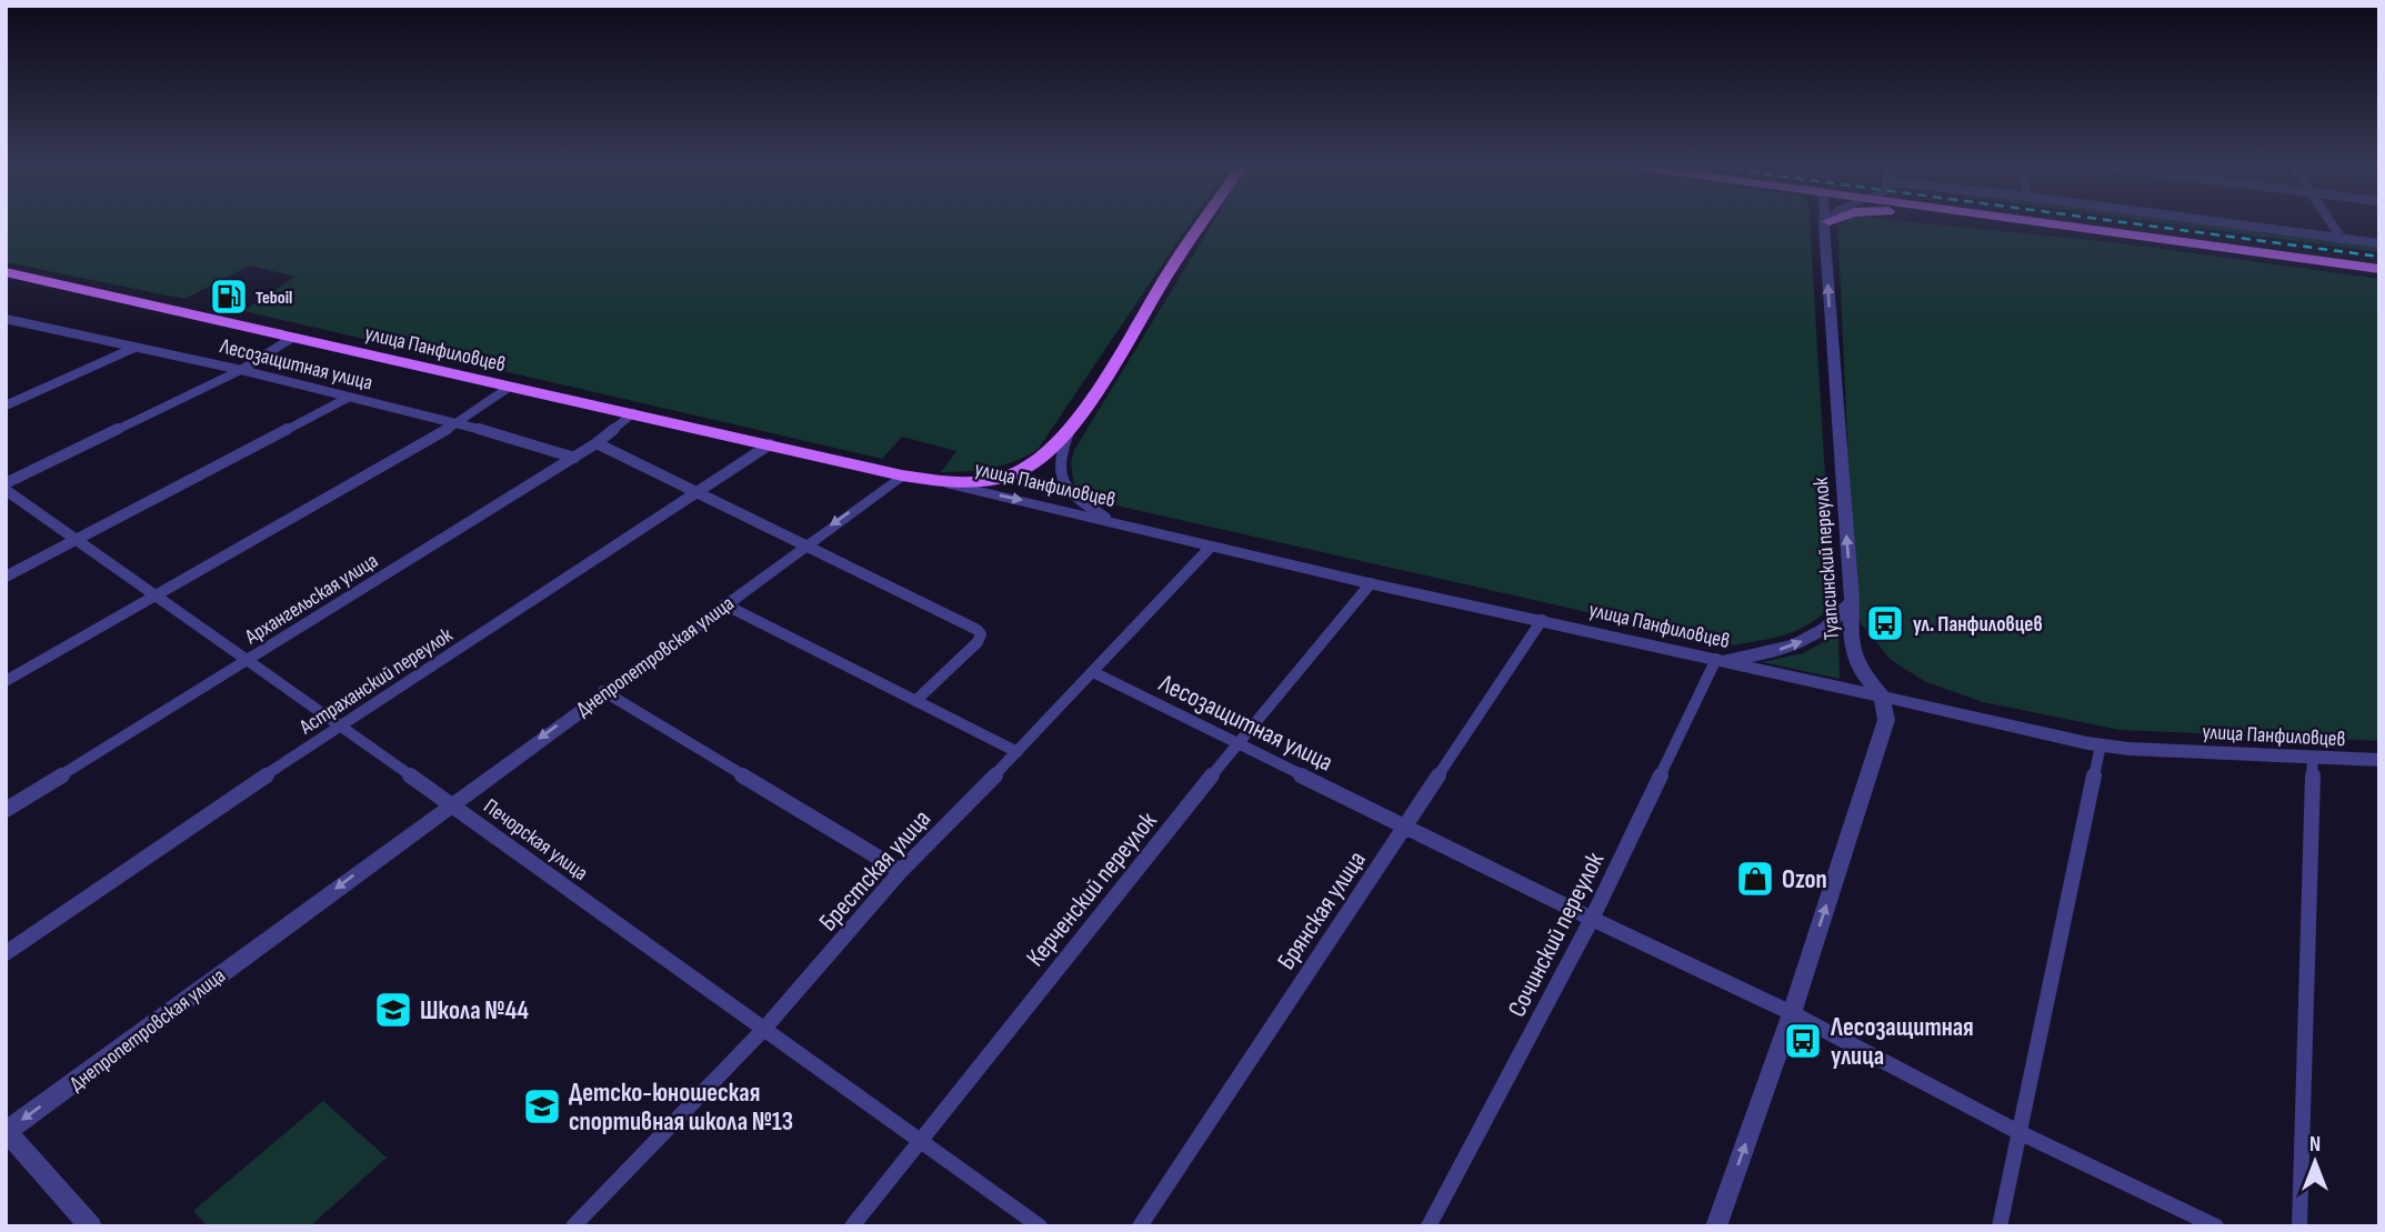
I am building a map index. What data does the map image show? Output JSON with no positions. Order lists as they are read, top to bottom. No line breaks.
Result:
{"streets":{"main road":["улица Панфиловцев"],"street":["Лесозащитная улица","Туапсинский переулок","Архангельская улица","Днепропетровская улица","Астраханский переулок","Печорская улица","Брестская улица","Керченский переулок","Брянская улица","Сочинский переулок"]},"crossings":[["улица Панфиловцев","Туапсинский переулок"],["улица Панфиловцев","Архангельская улица"],["улица Панфиловцев","Днепропетровская улица"],["улица Панфиловцев","Астраханский переулок"],["улица Панфиловцев","Брестская улица"],["улица Панфиловцев","Керченский переулок"],["улица Панфиловцев","Брянская улица"],["улица Панфиловцев","Сочинский переулок"],["Лесозащитная улица","Архангельская улица"],["Лесозащитная улица","Брестская улица"],["Лесозащитная улица","Керченский переулок"],["Лесозащитная улица","Брянская улица"],["Лесозащитная улица","Сочинский переулок"],["Архангельская улица","Печорская улица"],["Днепропетровская улица","Печорская улица"],["Астраханский переулок","Печорская улица"],["Печорская улица","Брестская улица"],["Печорская улица","Керченский переулок"]],"one_way":["Туапсинский переулок","Днепропетровская улица"],"places":{"fuel station":["Teboil"],"bus stop":["ул. Панфиловцев","Лесозащитная улица"],"shop":["Ozon"],"school or university":["Школа №44","Детско-юношеская спортивная школа №13"]},"north":"top"}
